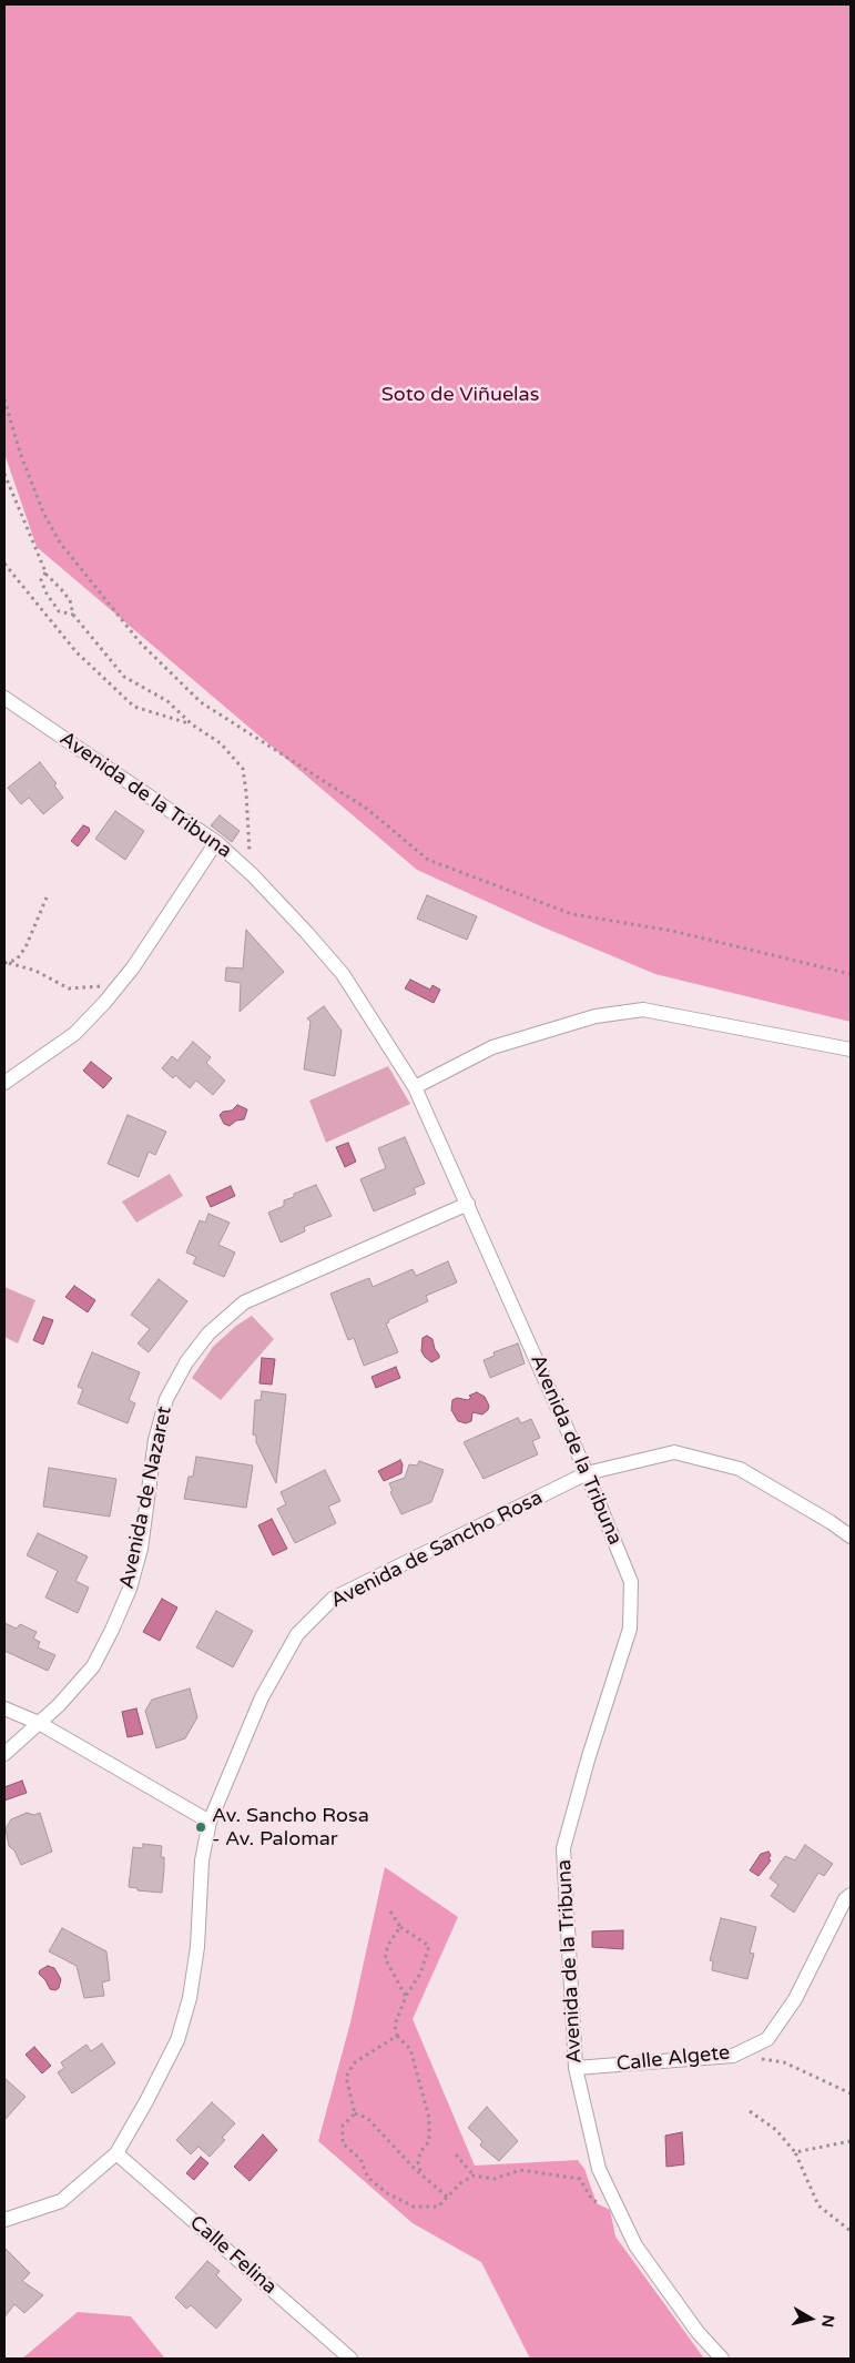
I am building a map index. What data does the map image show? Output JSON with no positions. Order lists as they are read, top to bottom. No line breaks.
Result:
{"streets":{"street":["Avenida de la Tribuna","Avenida de Nazaret","Avenida de Sancho Rosa","Calle Algete","Calle Felina"]},"crossings":[["Avenida de la Tribuna","Avenida de Nazaret"],["Avenida de la Tribuna","Avenida de Sancho Rosa"],["Avenida de la Tribuna","Calle Algete"],["Avenida de Sancho Rosa","Calle Felina"]],"parks":["Soto de Viñuelas"],"places":["Av. Sancho Rosa - Av. Palomar"],"north":"right"}
